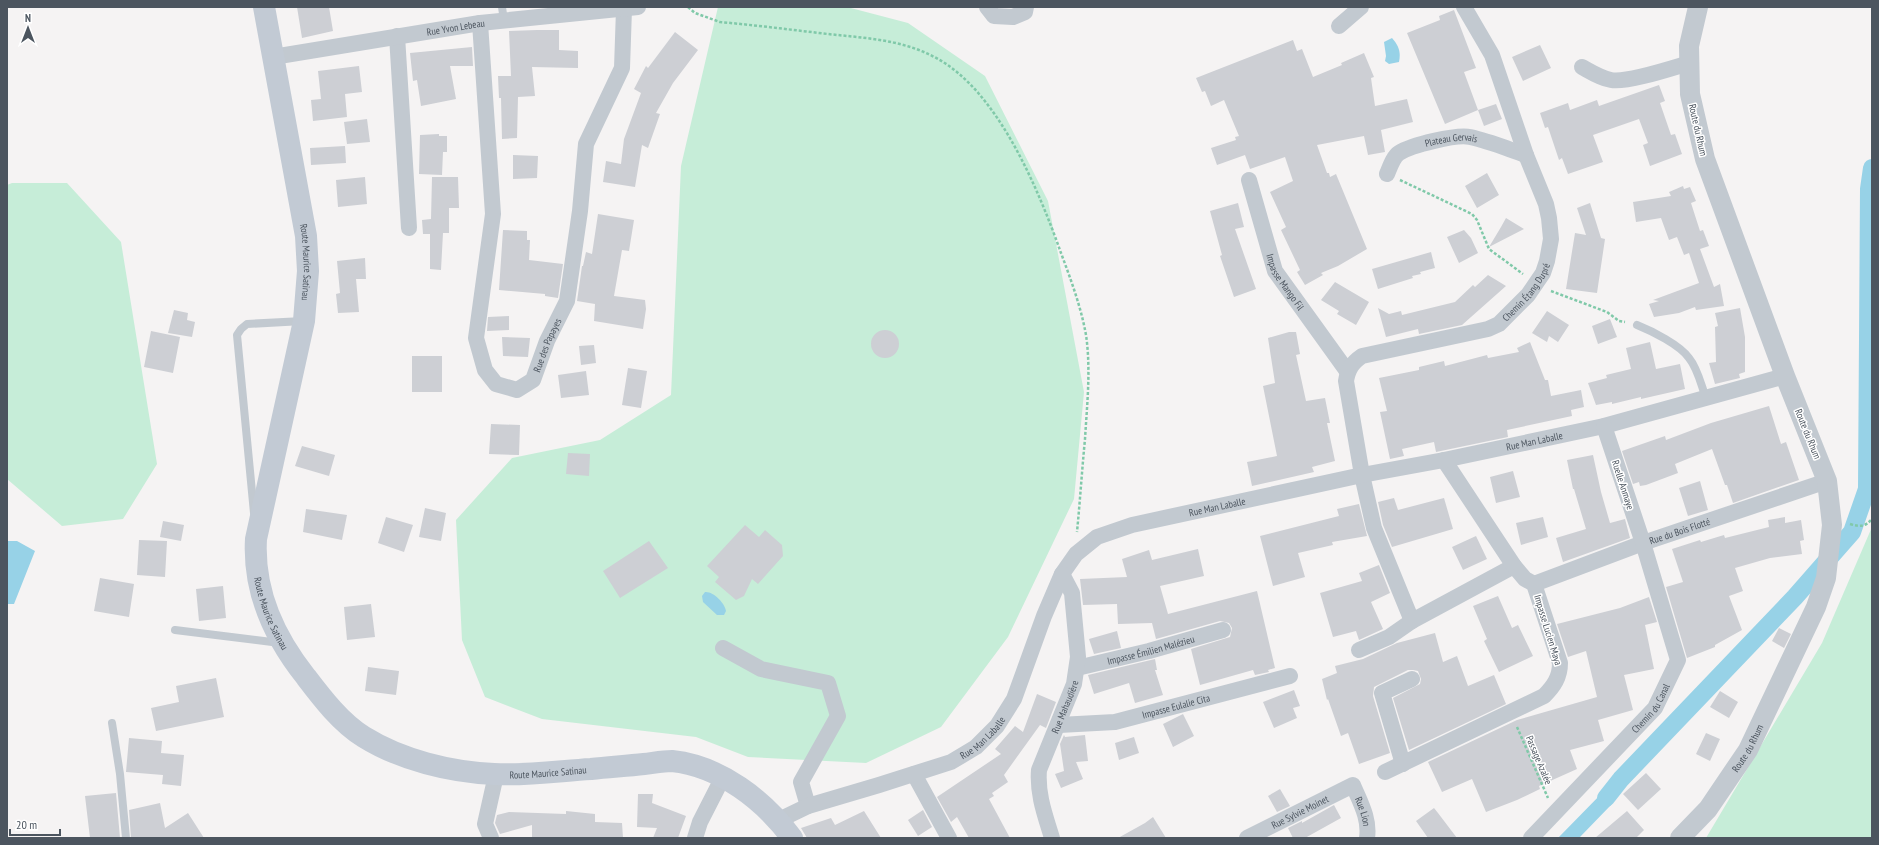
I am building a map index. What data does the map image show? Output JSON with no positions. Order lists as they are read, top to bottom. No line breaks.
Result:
{"streets":{"main road":["Route Maurice Satinau"],"street":["Rue Yvon Lebeau","Route du Rhum","Plateau Gervais","Impasse Mango Fil","Chemin Étang Dupré","Rue des Papayes","Rue Man Laballe","Ruelle Anmaye","Rue du Bois Flotté","Impasse Lucien Maya","Impasse Émilien Malézieu","Impasse Eulalie Cita","Rue Mahaudière","Chemin du Canal","Rue Lion","Rue Sylvie Moinet"],"path":["Passage Azalée"]},"crossings":[["Rue Yvon Lebeau","Route Maurice Satinau"],["Rue Yvon Lebeau","Rue des Papayes"],["Route du Rhum","Rue Man Laballe"],["Route du Rhum","Rue du Bois Flotté"],["Plateau Gervais","Chemin Étang Dupré"],["Route Maurice Satinau","Rue Man Laballe"],["Impasse Mango Fil","Chemin Étang Dupré"],["Rue Man Laballe","Ruelle Anmaye"],["Rue Man Laballe","Impasse Lucien Maya"],["Rue Man Laballe","Rue Mahaudière"],["Ruelle Anmaye","Rue du Bois Flotté"],["Ruelle Anmaye","Chemin du Canal"],["Rue du Bois Flotté","Impasse Lucien Maya"],["Rue du Bois Flotté","Chemin du Canal"],["Impasse Lucien Maya","Passage Azalée"],["Impasse Émilien Malézieu","Rue Mahaudière"],["Impasse Eulalie Cita","Rue Mahaudière"],["Chemin du Canal","Passage Azalée"],["Rue Lion","Rue Sylvie Moinet"]],"scale_bar":"20 m","north":"top"}
